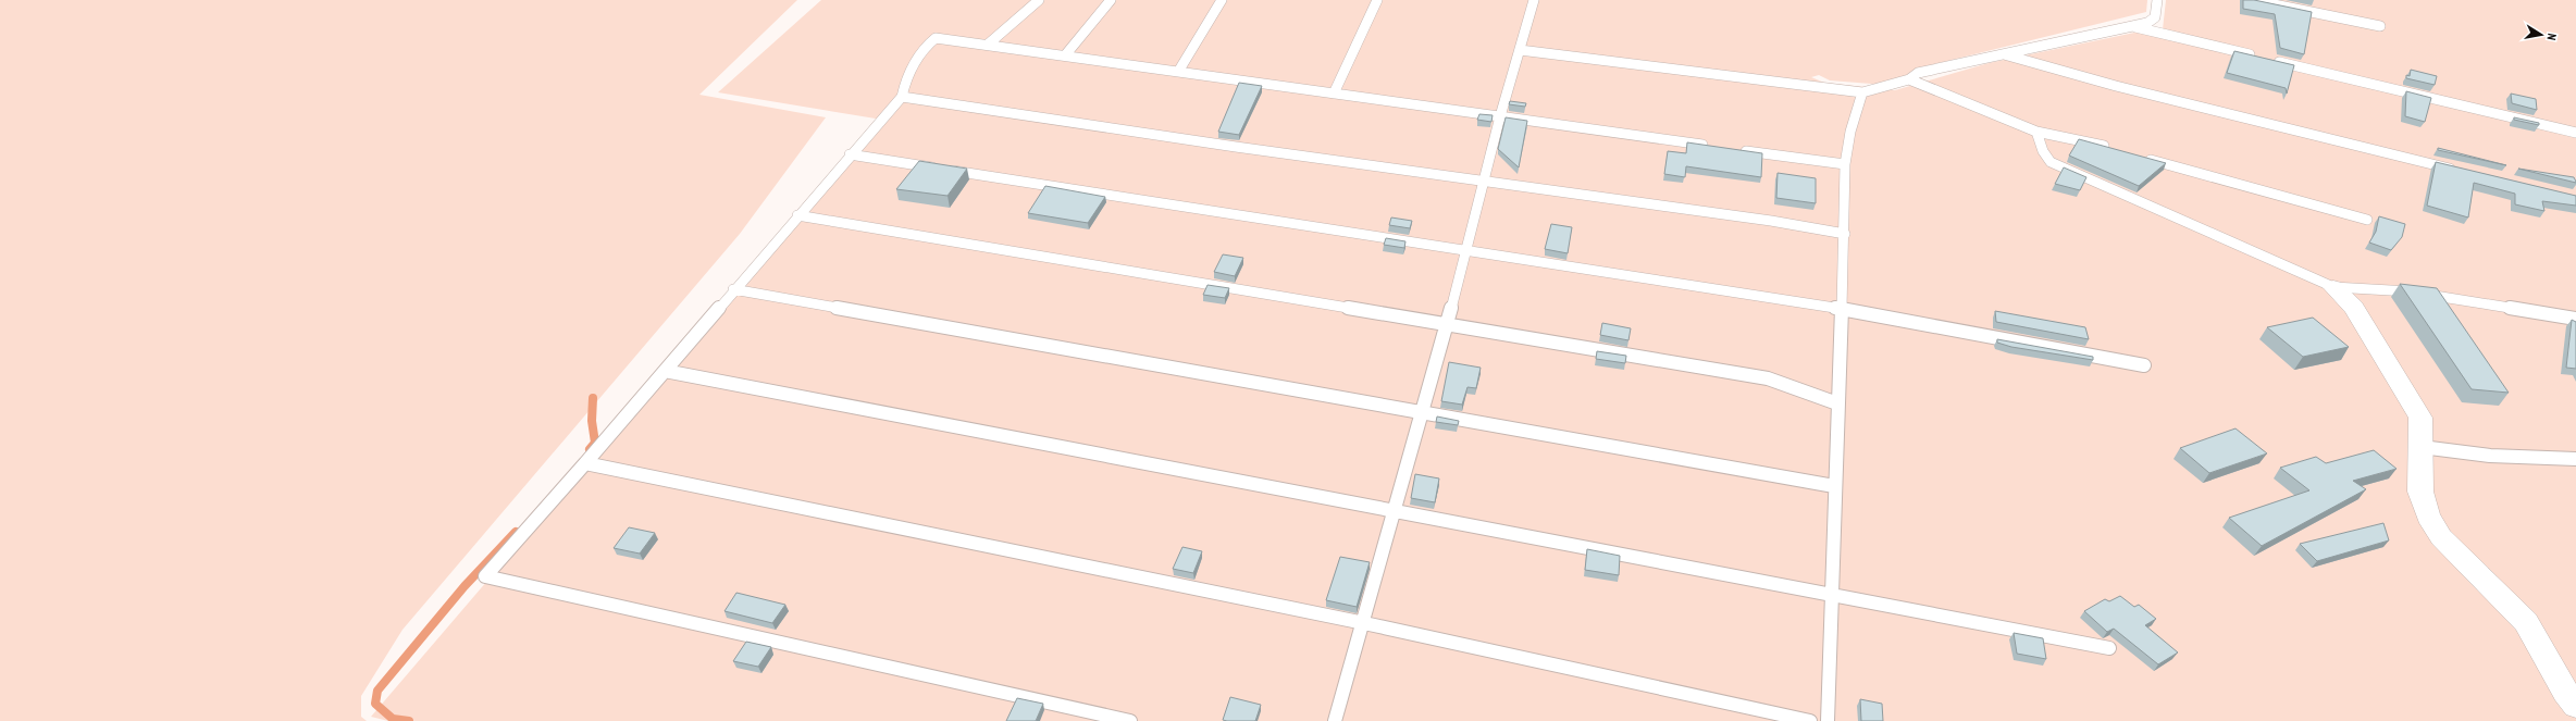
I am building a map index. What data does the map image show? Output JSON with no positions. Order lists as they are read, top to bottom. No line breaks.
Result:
{"north":"right"}
